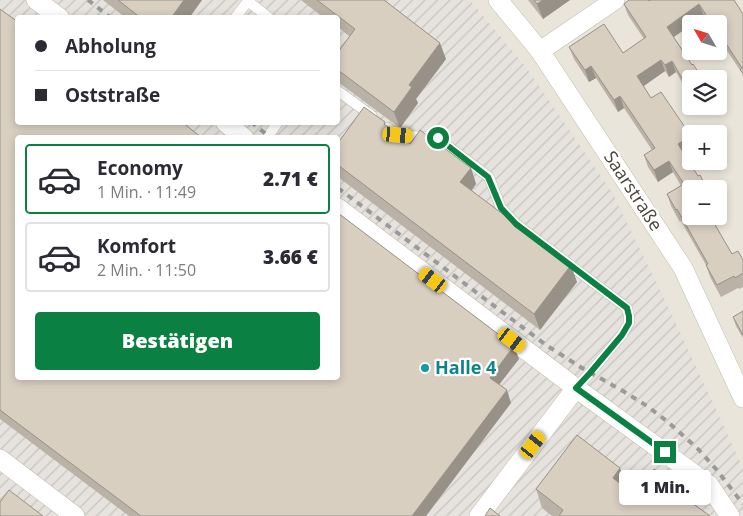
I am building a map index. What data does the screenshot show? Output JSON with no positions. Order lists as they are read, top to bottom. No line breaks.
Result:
{"streets":{"street":["Saarstraße"]},"places":["Halle 4"],"north":"top left","page":{"map_buttons":["+","−"],"banner":["Abholung","Oststraße"],"list":[{"name":"Economy","note":"1 Min. · 11:49","value":"2.71 €"},{"name":"Komfort","note":"2 Min. · 11:50","value":"3.66 €"}],"buttons":"Bestätigen","bubble":"1 Min."}}
